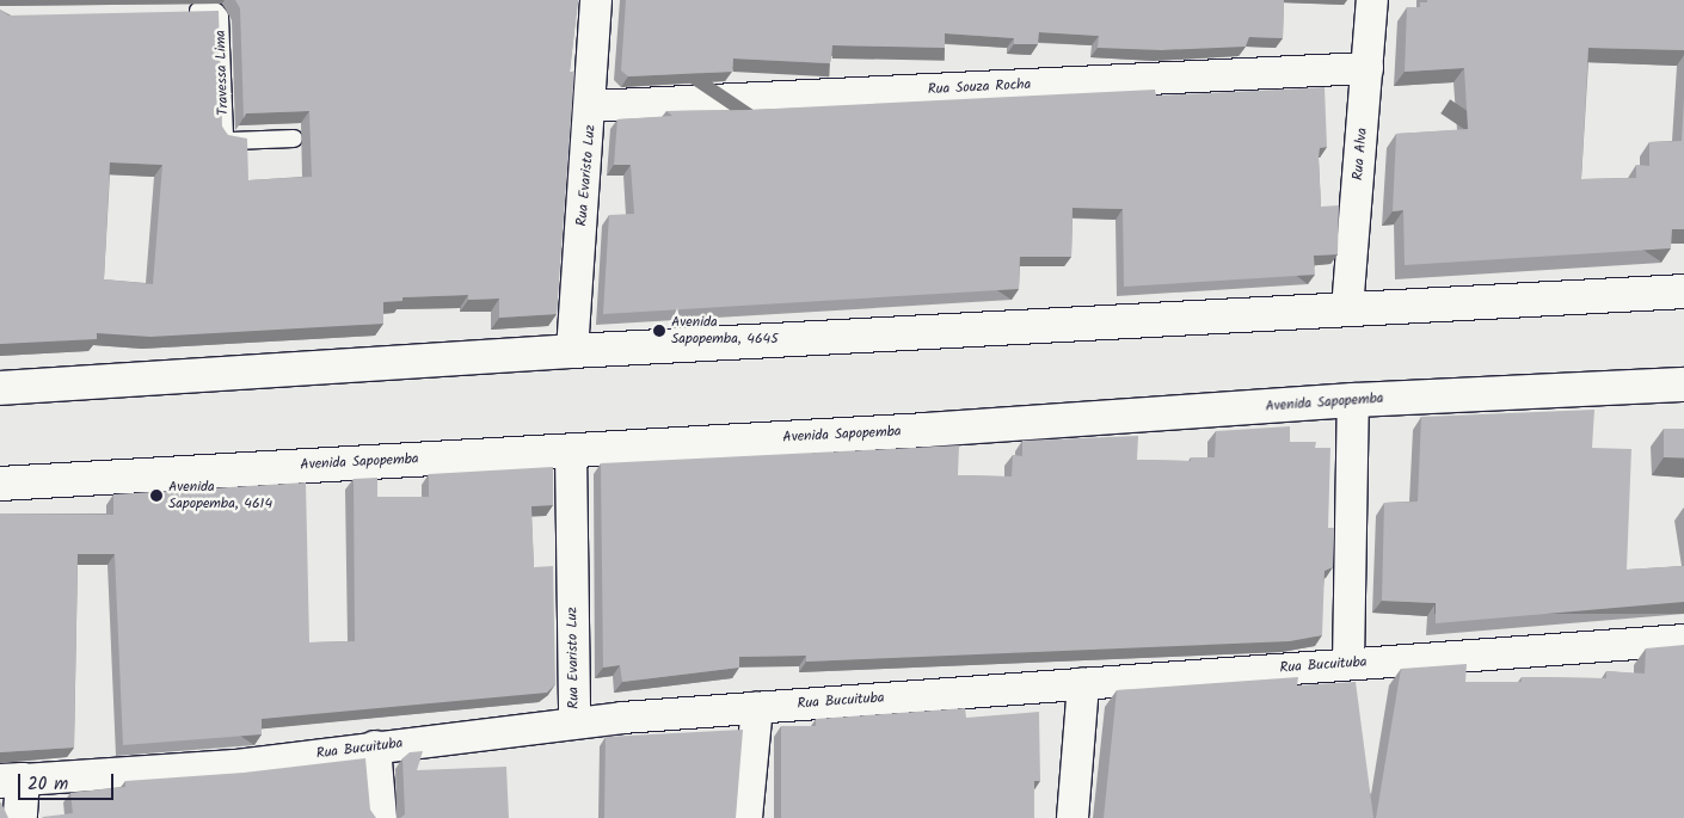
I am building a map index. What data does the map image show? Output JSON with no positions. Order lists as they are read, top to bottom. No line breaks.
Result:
{"streets":{"main road":["Avenida Sapopemba"],"street":["Rua Souza Rocha","Rua Alva","Rua Evaristo Luz","Rua Bucuituba"],"lane":["Travessa Lima"]},"crossings":[["Rua Souza Rocha","Rua Alva"],["Rua Souza Rocha","Rua Evaristo Luz"],["Rua Evaristo Luz","Avenida Sapopemba"],["Rua Evaristo Luz","Rua Bucuituba"]],"places":["Avenida Sapopemba, 4645","Avenida Sapopemba, 4614"],"scale_bar":"20 m"}
